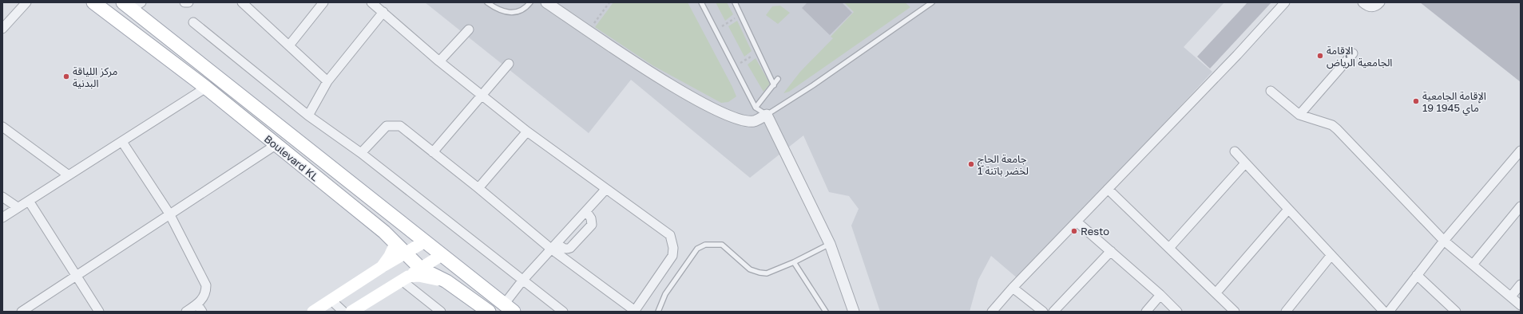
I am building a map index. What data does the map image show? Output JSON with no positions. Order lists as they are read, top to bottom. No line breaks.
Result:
{"streets":{"main road":["Boulevard KL"]},"places":["الإقامة الجامعية الرياض","مركز اللياقة البدنية","الإقامة الجامعية 19 ماي 1945","جامعة الحاج لخضر باتنة 1","Resto"]}
